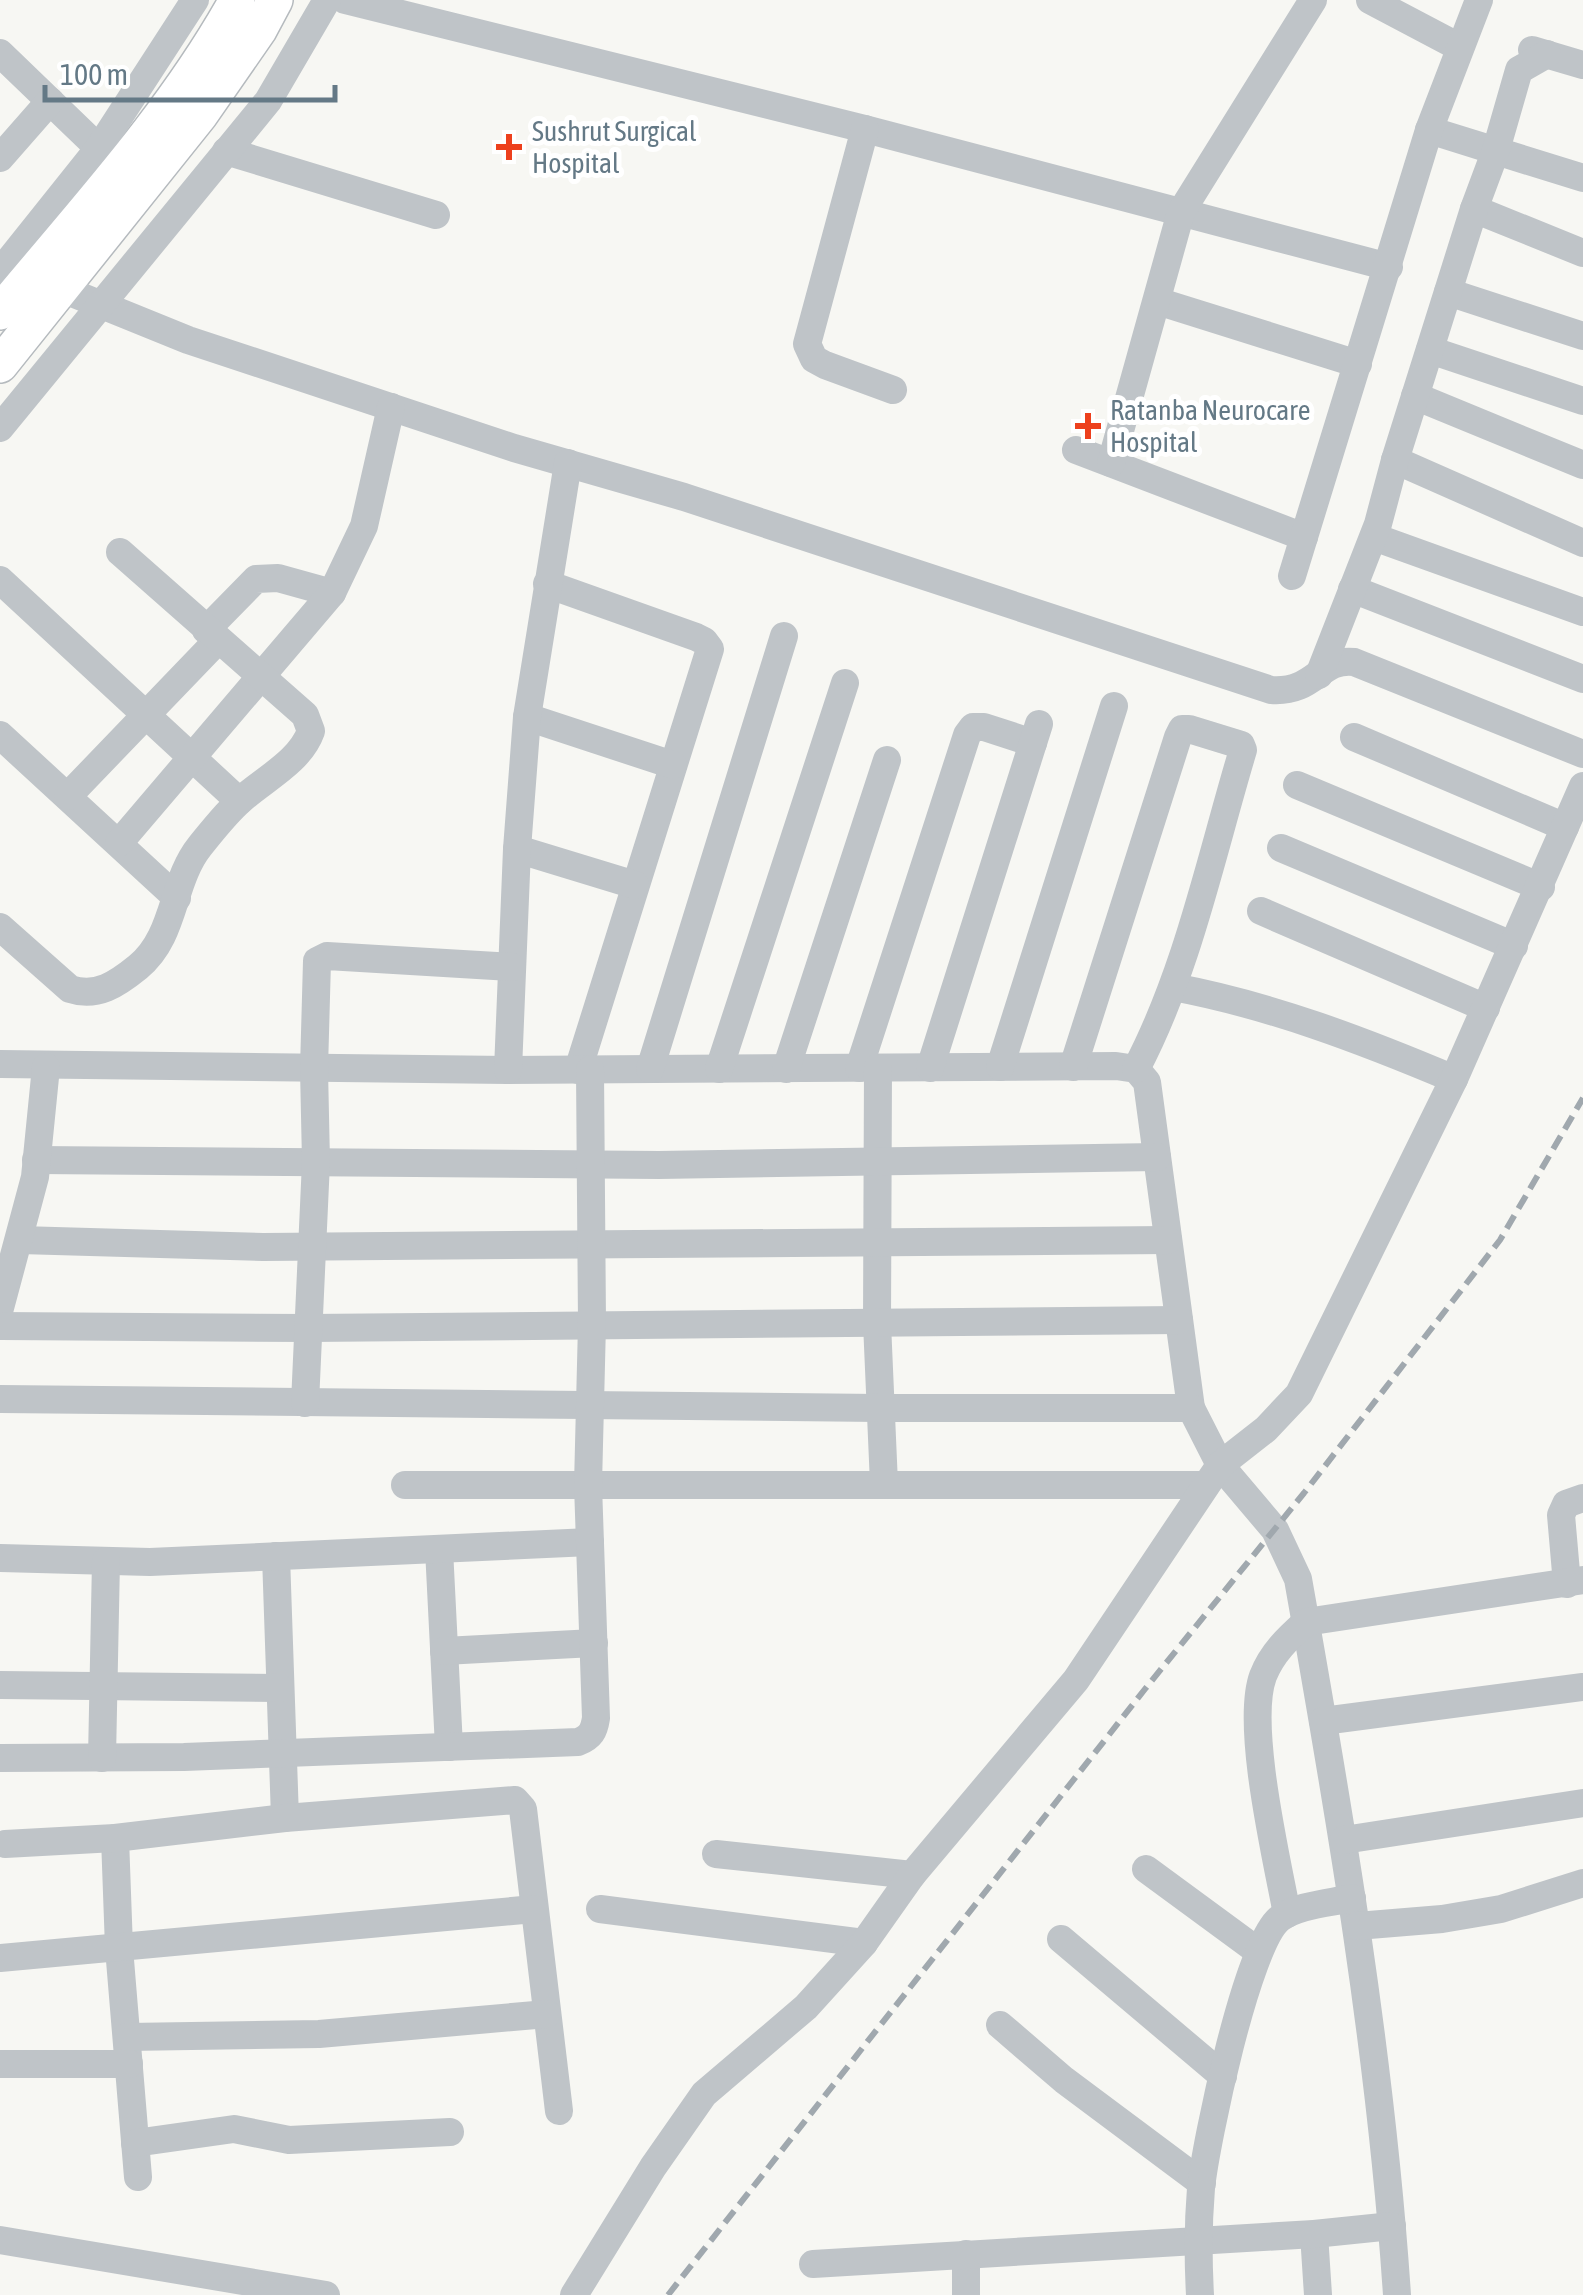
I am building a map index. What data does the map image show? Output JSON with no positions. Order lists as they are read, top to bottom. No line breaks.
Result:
{"places":{"health":["Sushrut Surgical Hospital","Ratanba Neurocare Hospital"]},"scale_bar":"100 m"}
